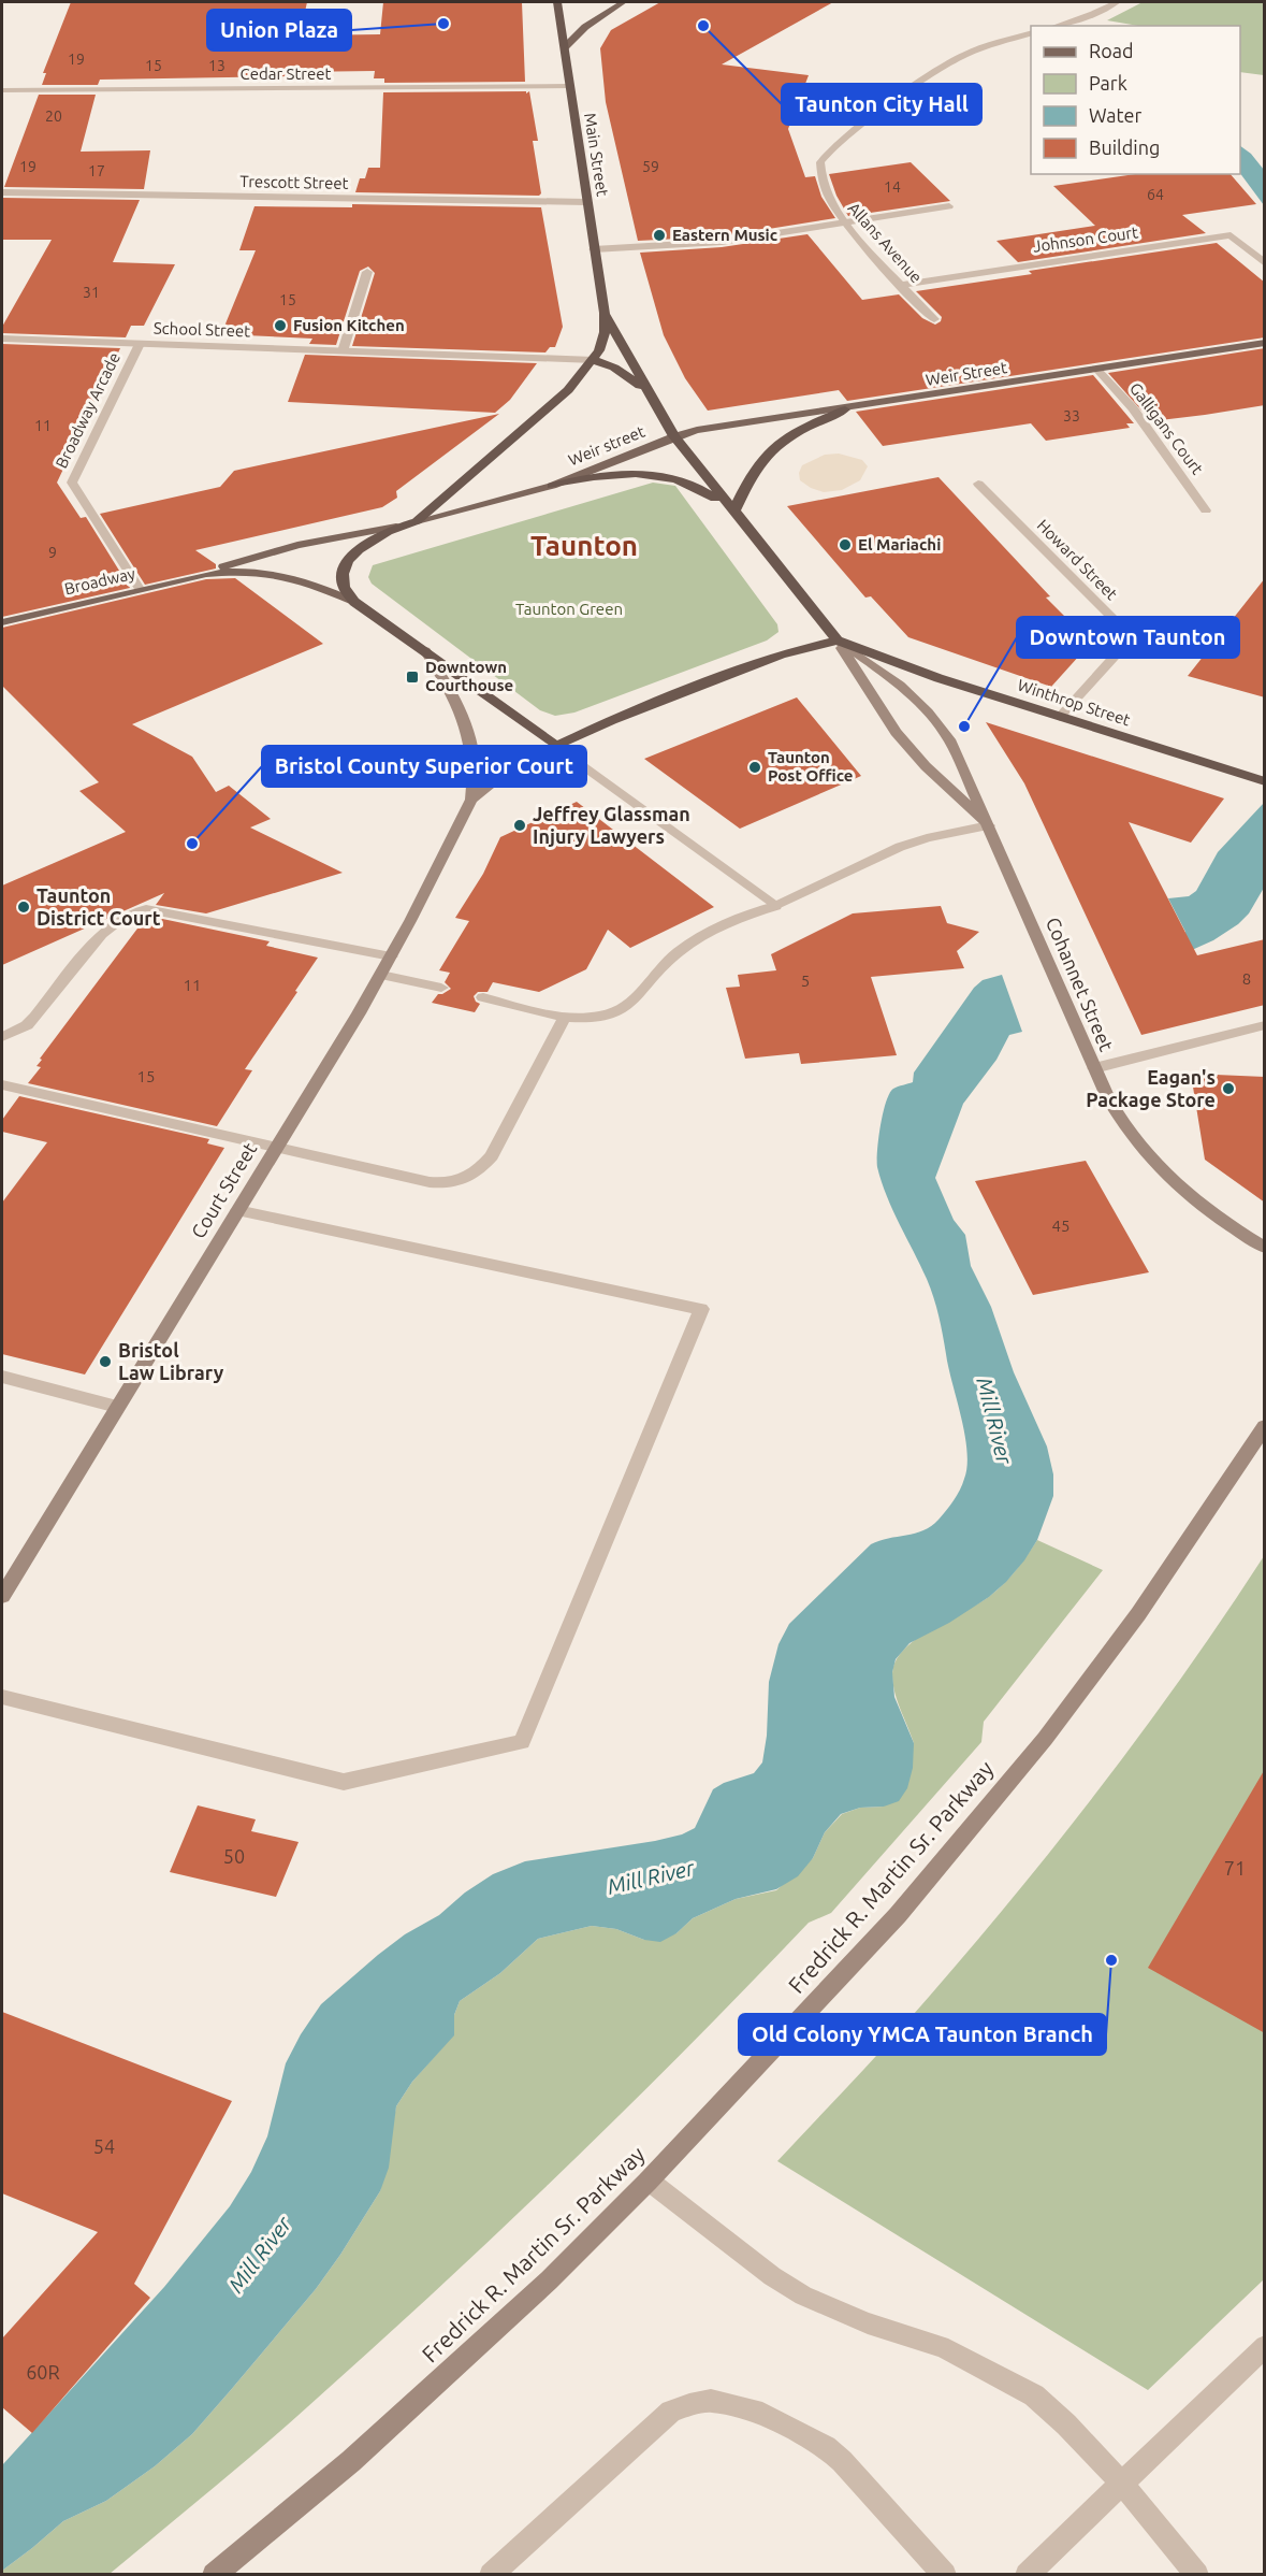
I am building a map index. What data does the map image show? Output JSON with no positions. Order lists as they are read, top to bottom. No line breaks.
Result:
{"streets":{"highway":["Main Street","Winthrop Street"],"main road":["Weir Street","Weir street","Broadway","Cohannet Street","Court Street","Fredrick R. Martin Sr. Parkway"],"street":["Cedar Street","Trescott Street","Johnson Court","Allans Avenue","School Street","Broadway Arcade","Galligans Court","Howard Street"]},"crossings":[["Cedar Street","Main Street"],["Main Street","Trescott Street"],["Main Street","School Street"],["Main Street","Weir Street"],["Main Street","Weir street"],["Johnson Court","Allans Avenue"],["School Street","Broadway Arcade"],["Weir Street","Galligans Court"],["Weir Street","Weir street"],["Broadway Arcade","Broadway"],["Howard Street","Winthrop Street"],["Winthrop Street","Cohannet Street"]],"districts":["Taunton"],"water":["Mill River"],"parks":["Taunton Green"],"places":{"other":["Union Plaza","Taunton City Hall","Eastern Music","Fusion Kitchen","El Mariachi","Downtown Taunton","Taunton Post Office","Jeffrey Glassman Injury Lawyers","Bristol County Superior Court","Taunton District Court","Eagan's Package Store","Bristol Law Library","Old Colony YMCA Taunton Branch"],"transit":["Downtown Courthouse"]},"house_numbers":["19","15","13","20","19","59","17","14","64","31","15","33","11","9","8","5","11","15","45","50","71","54","60R"],"legend":["Road","Park","Water","Building"]}
